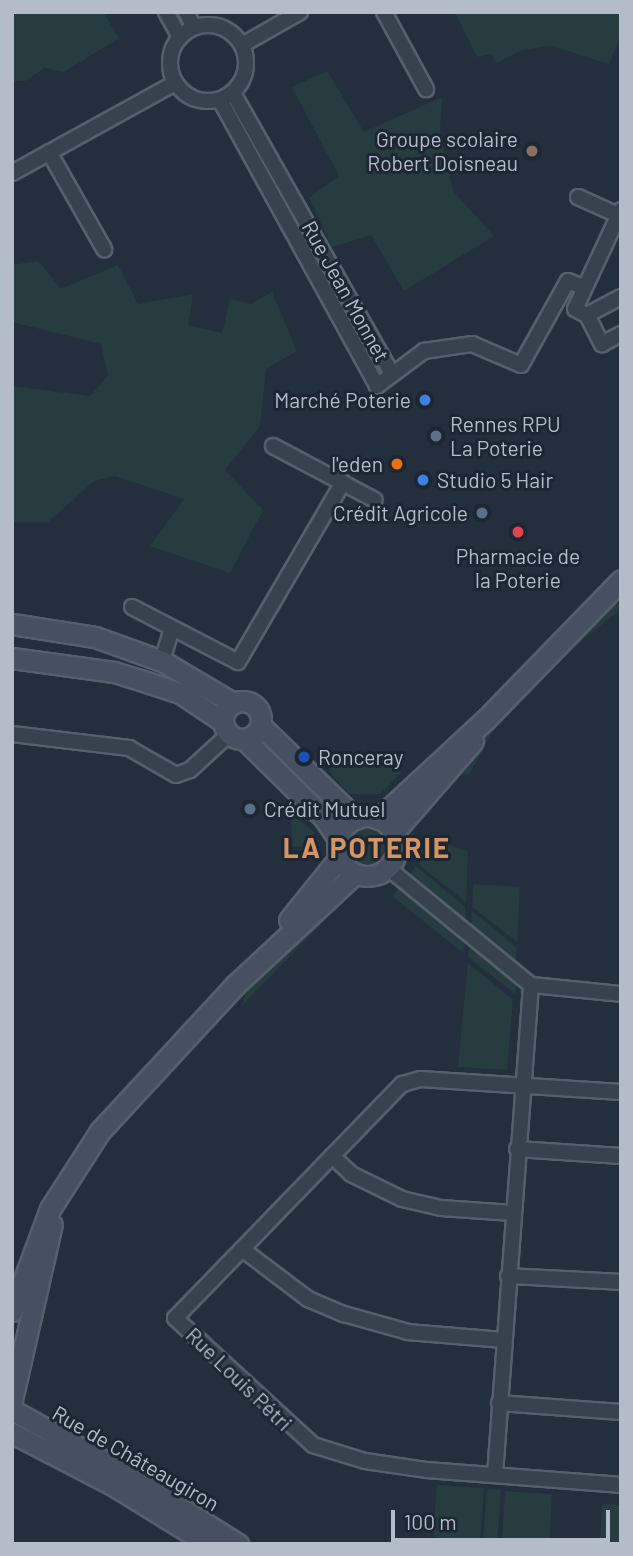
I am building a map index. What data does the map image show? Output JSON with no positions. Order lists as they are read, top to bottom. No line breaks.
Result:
{"streets":{"main road":["Rue de Châteaugiron"],"street":["Rue Jean Monnet","Rue Louis Pétri"]},"districts":["LA POTERIE"],"places":["Groupe scolaire Robert Doisneau","Marché Poterie","Rennes RPU La Poterie","l'eden","Studio 5 Hair","Crédit Agricole","Pharmacie de la Poterie","Ronceray","Crédit Mutuel"],"scale_bar":"100 m"}
